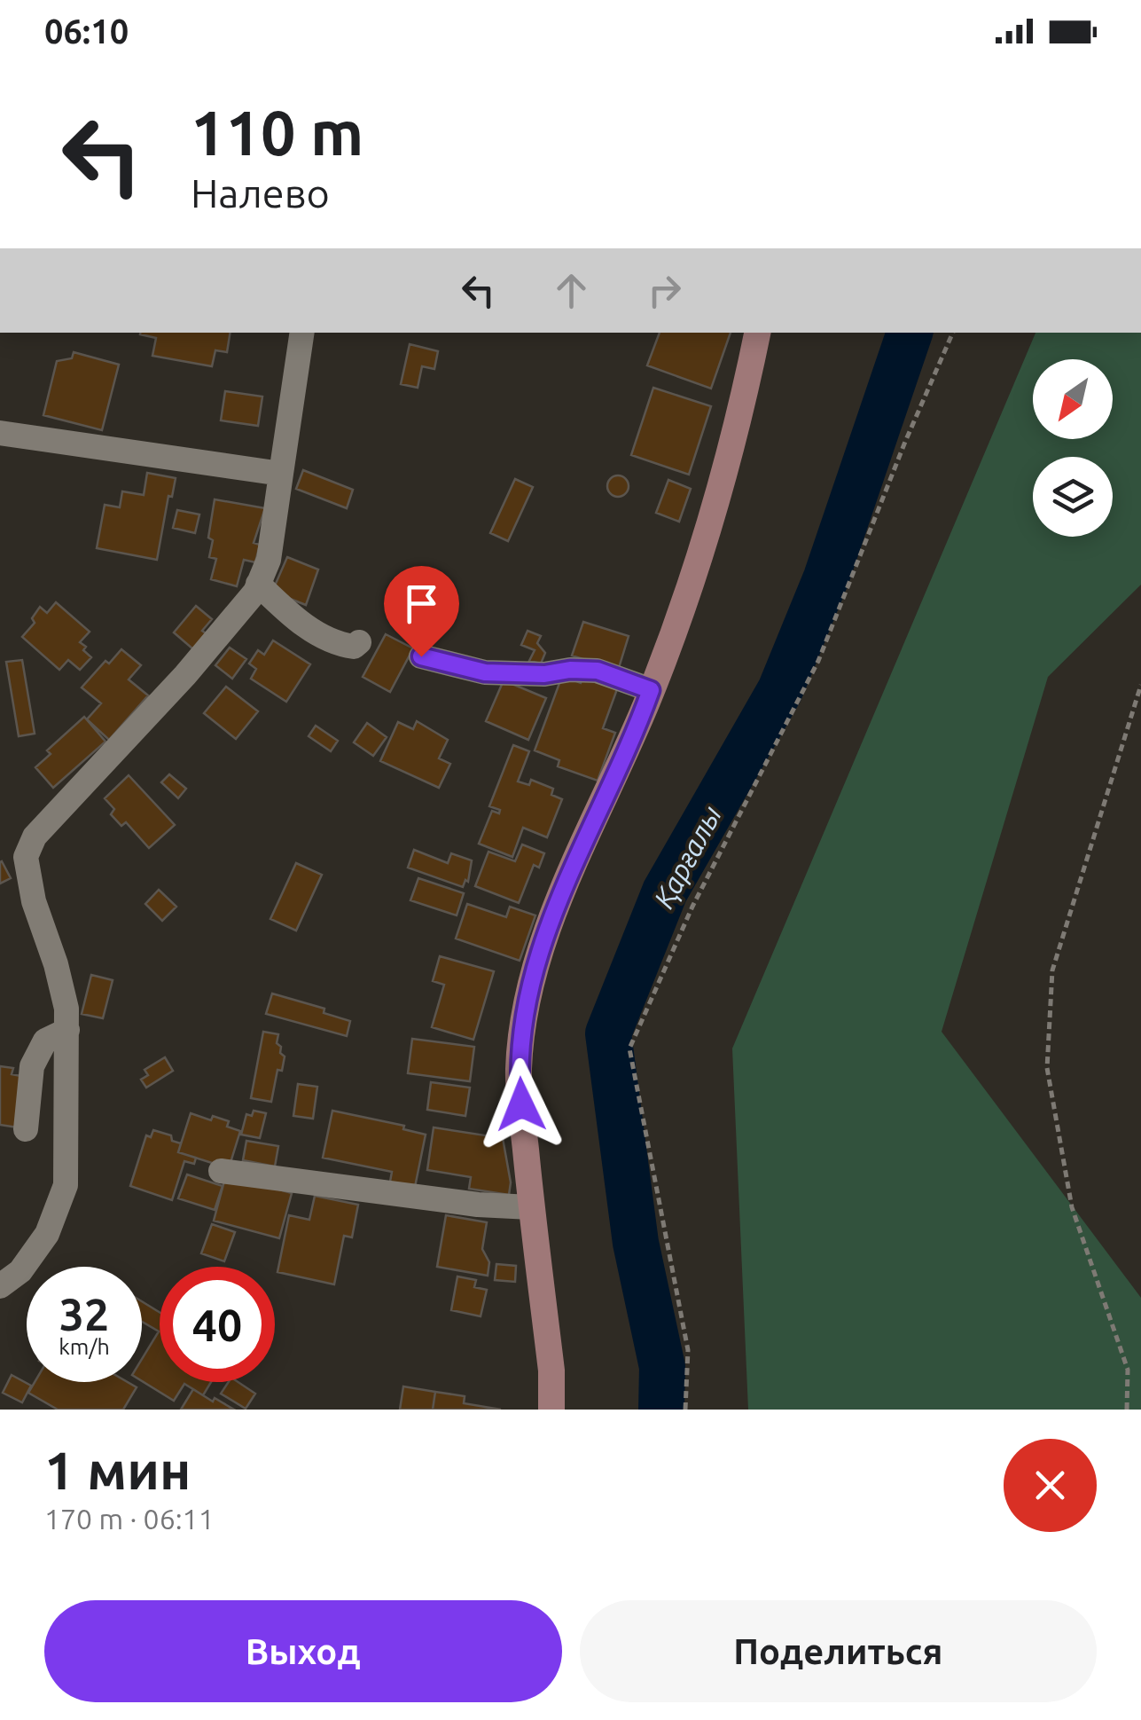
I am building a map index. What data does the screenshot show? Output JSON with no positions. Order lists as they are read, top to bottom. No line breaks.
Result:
{"water":["Қарғалы"],"north":"bottom left","page":{"status":"06:10","turn":["110 m","Налево"],"speed":"32 km/h","limit":"40","heading":["1 мин","170 m · 06:11"],"buttons":["Выход","Поделиться"]}}
